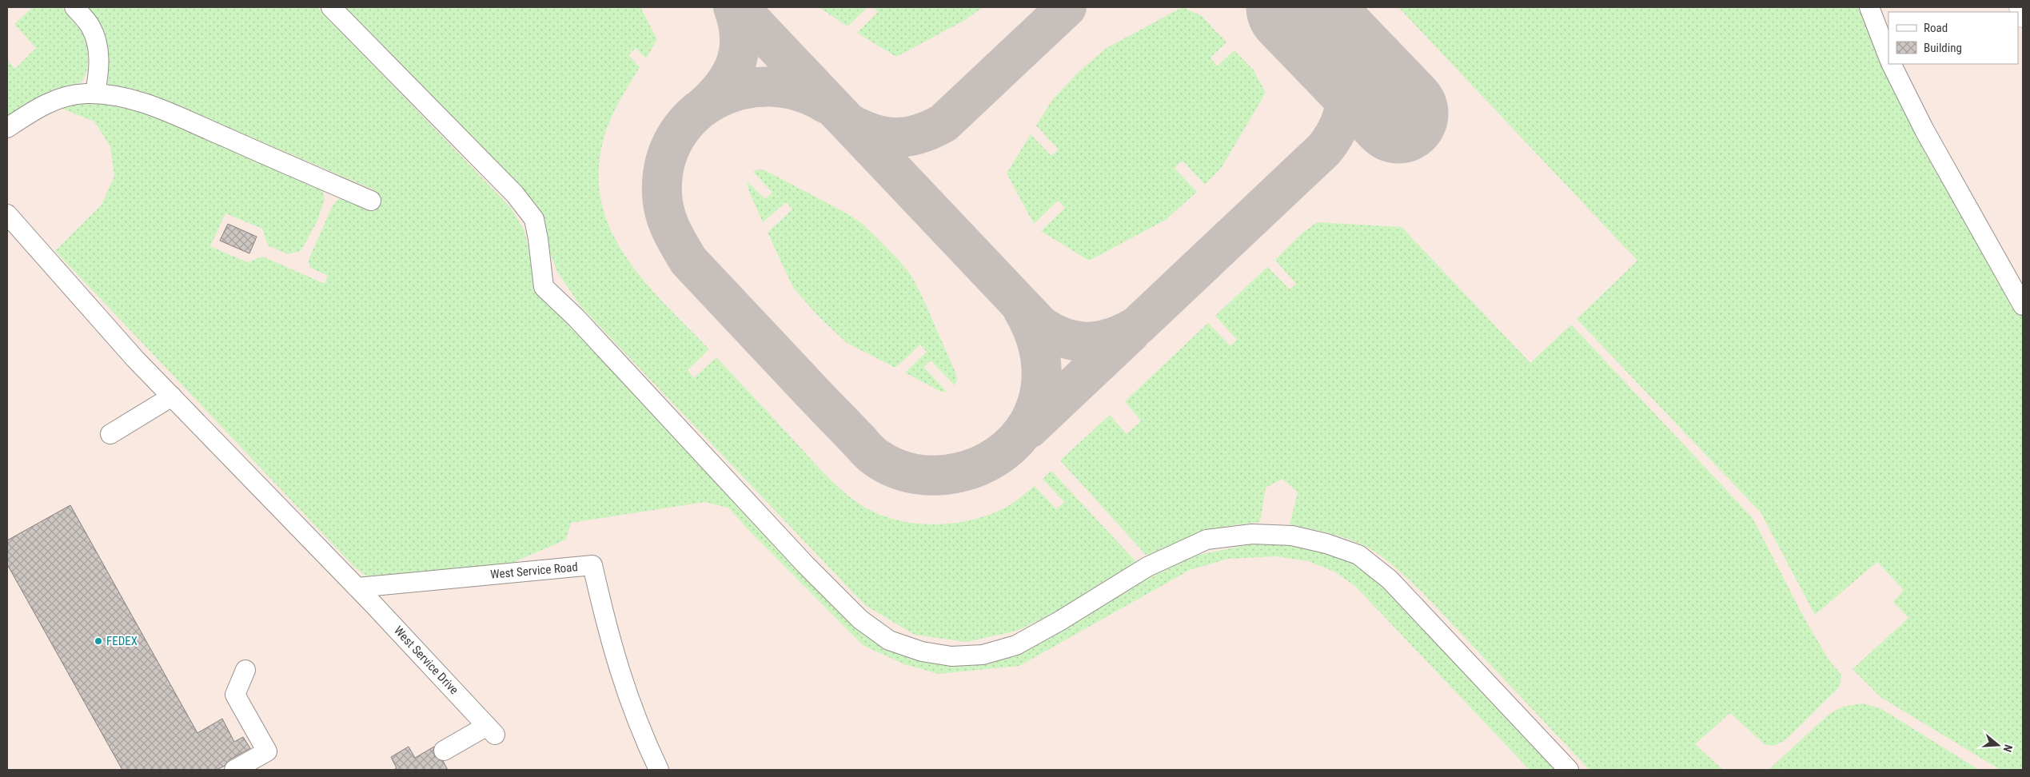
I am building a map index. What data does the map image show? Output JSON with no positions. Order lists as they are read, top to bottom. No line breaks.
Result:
{"streets":{"street":["West Service Road","West Service Drive"]},"crossings":[["West Service Road","West Service Drive"]],"places":["FEDEX"],"legend":["Road","Building"],"north":"right"}
